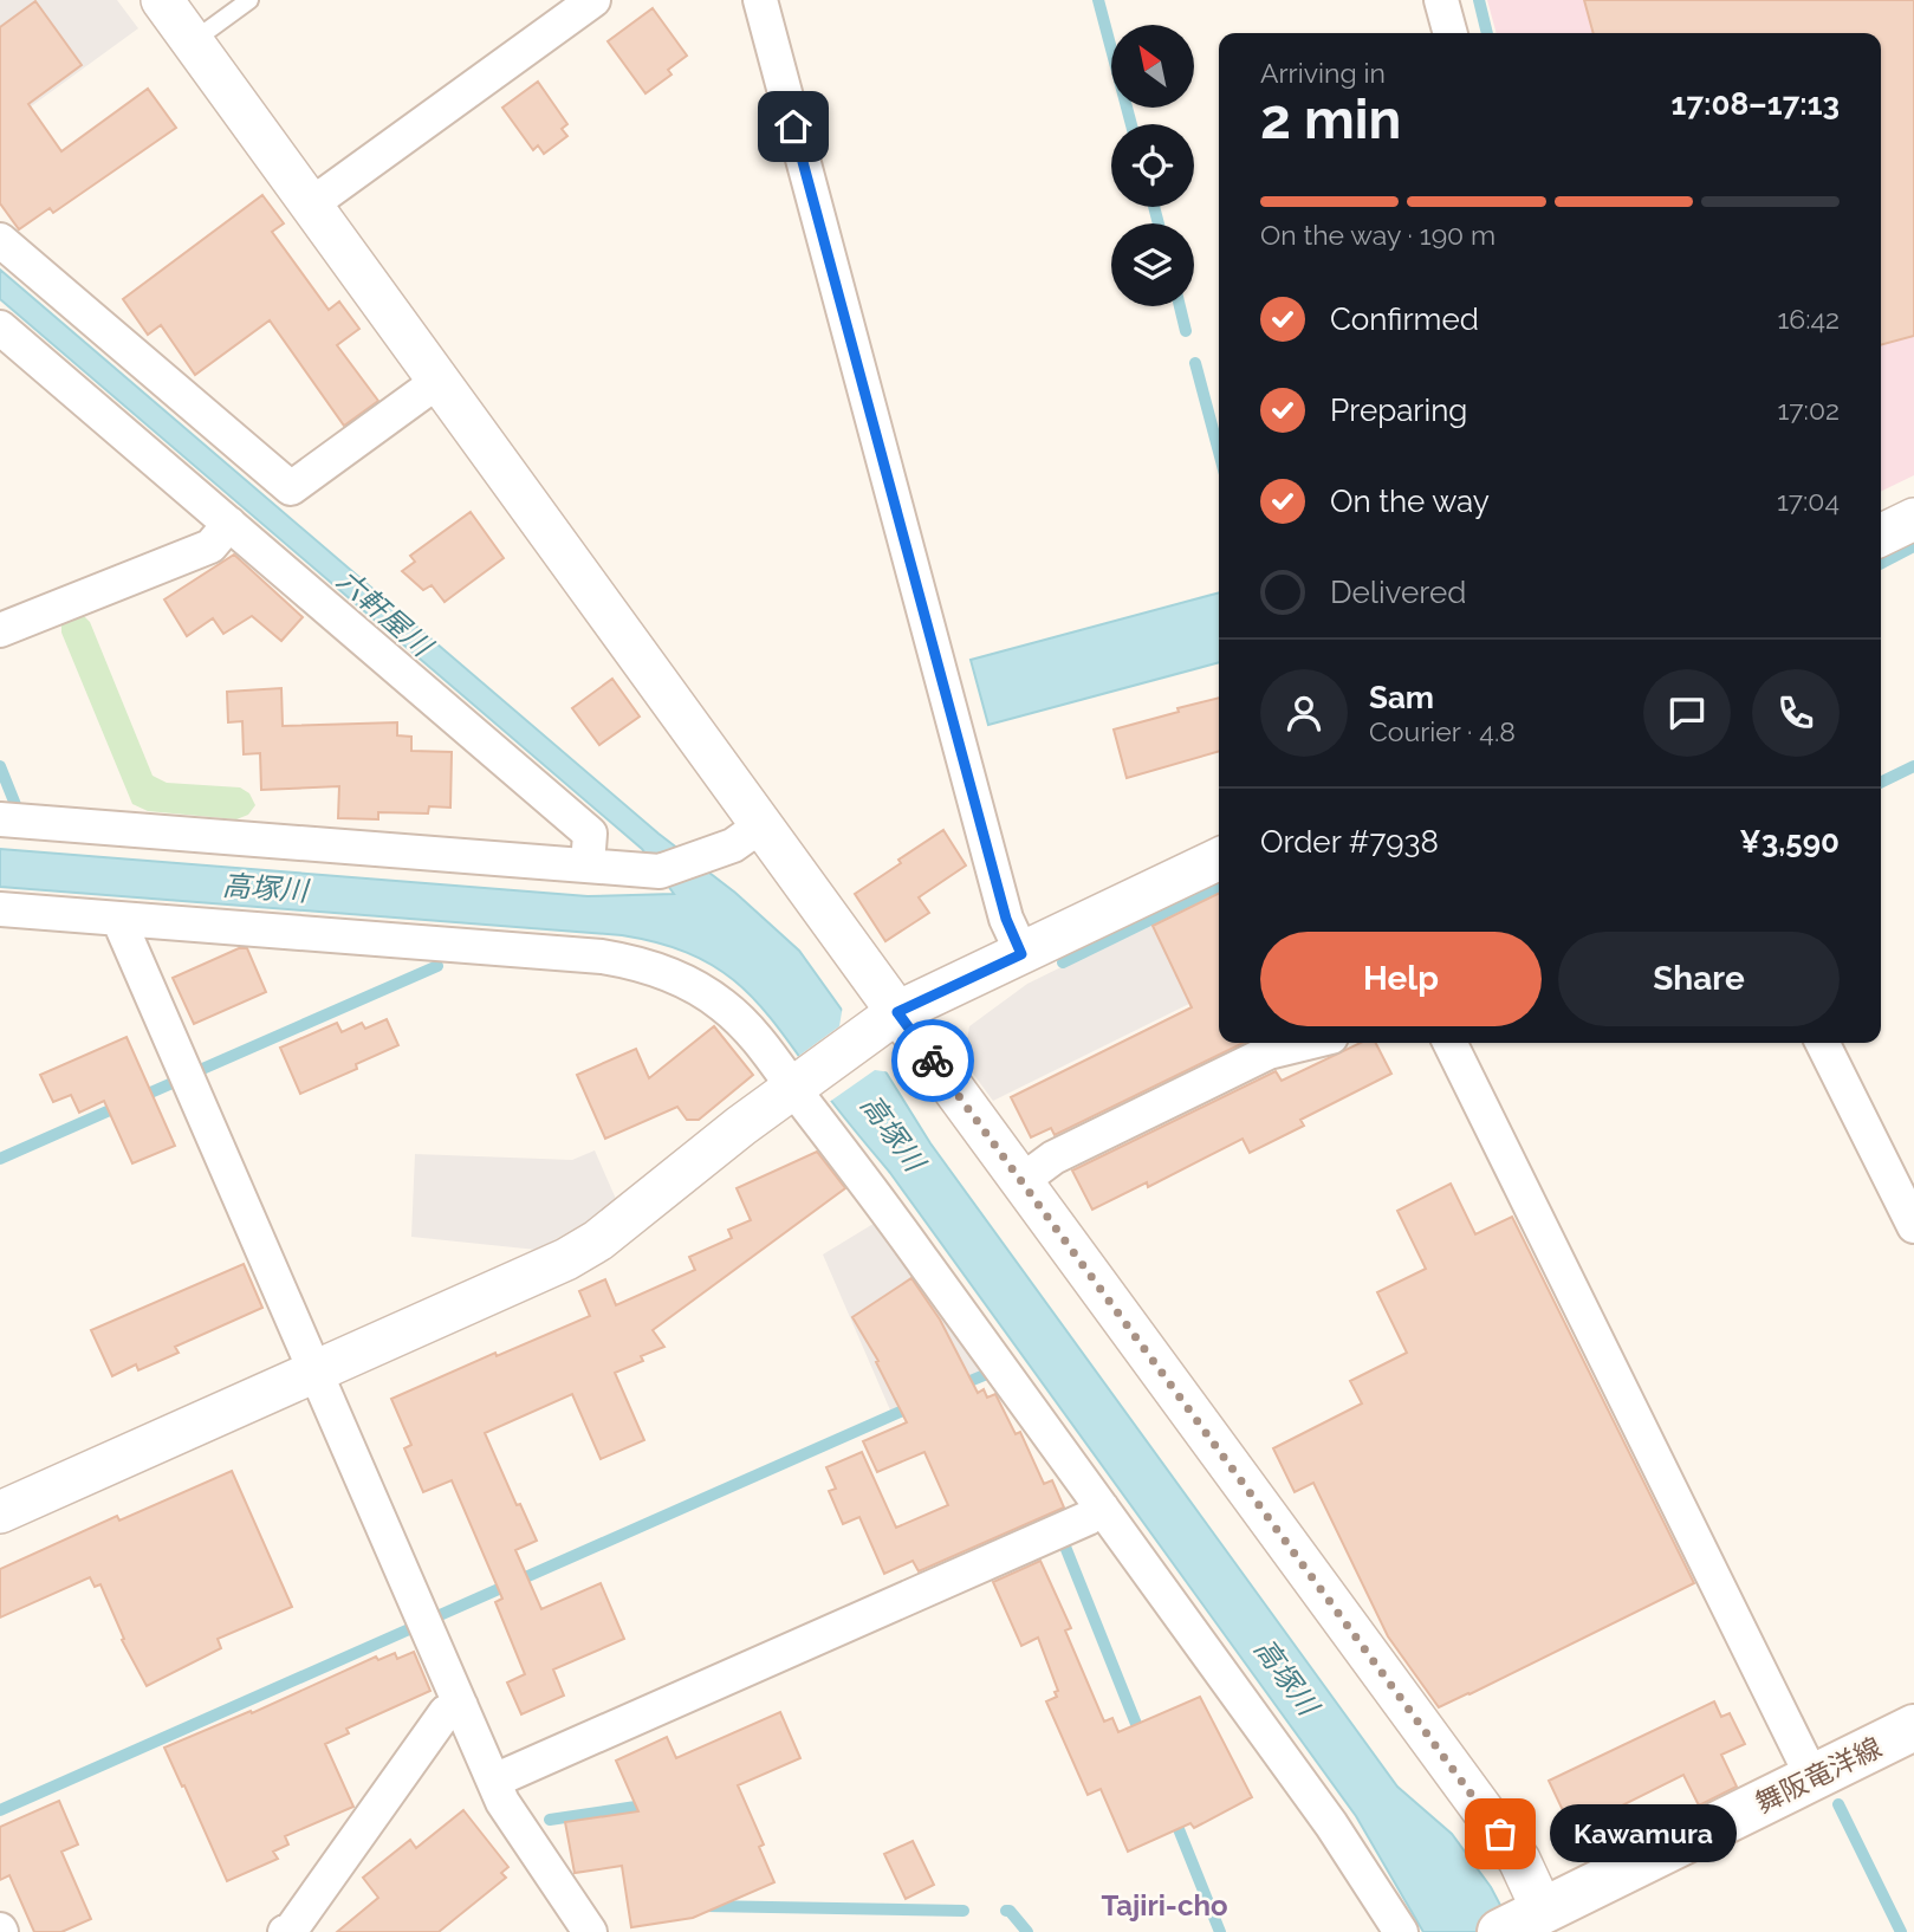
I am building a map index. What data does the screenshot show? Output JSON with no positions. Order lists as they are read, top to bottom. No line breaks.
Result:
{"streets":{"main road":["舞阪竜洋線"]},"districts":["Tajiri-cho"],"water":["六軒屋川","高塚川"],"places":["Kawamura"],"north":"top left","page":{"heading":["2 min","Arriving in","17:08–17:13"],"panel":["Sam","Courier · 4.8","Order #7938","¥3,590"],"bar":"On the way · 190 m","list":[["Confirmed","16:42"],["Preparing","17:02"],["On the way","17:04"],"Delivered"],"buttons":["Help","Share"],"bubble":"Kawamura"}}
